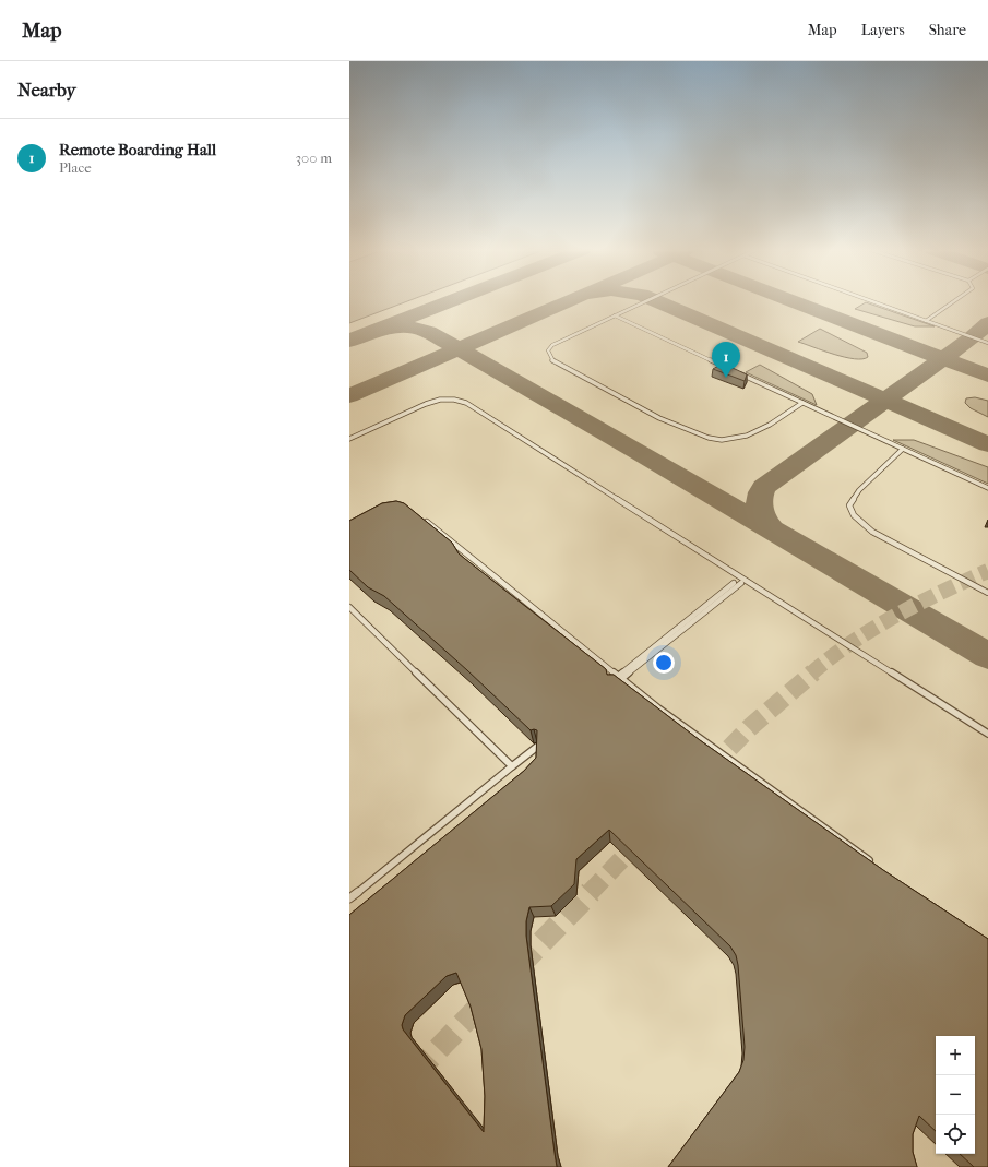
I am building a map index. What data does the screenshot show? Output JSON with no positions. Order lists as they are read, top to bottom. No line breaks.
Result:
{"page":{"header":"Map","nav":["Map","Layers","Share"],"heading":"Nearby","list":[{"mark":"1","name":"Remote Boarding Hall","note":"Place","value":"300 m"}],"pins":"1","map_buttons":["+","−"]}}
